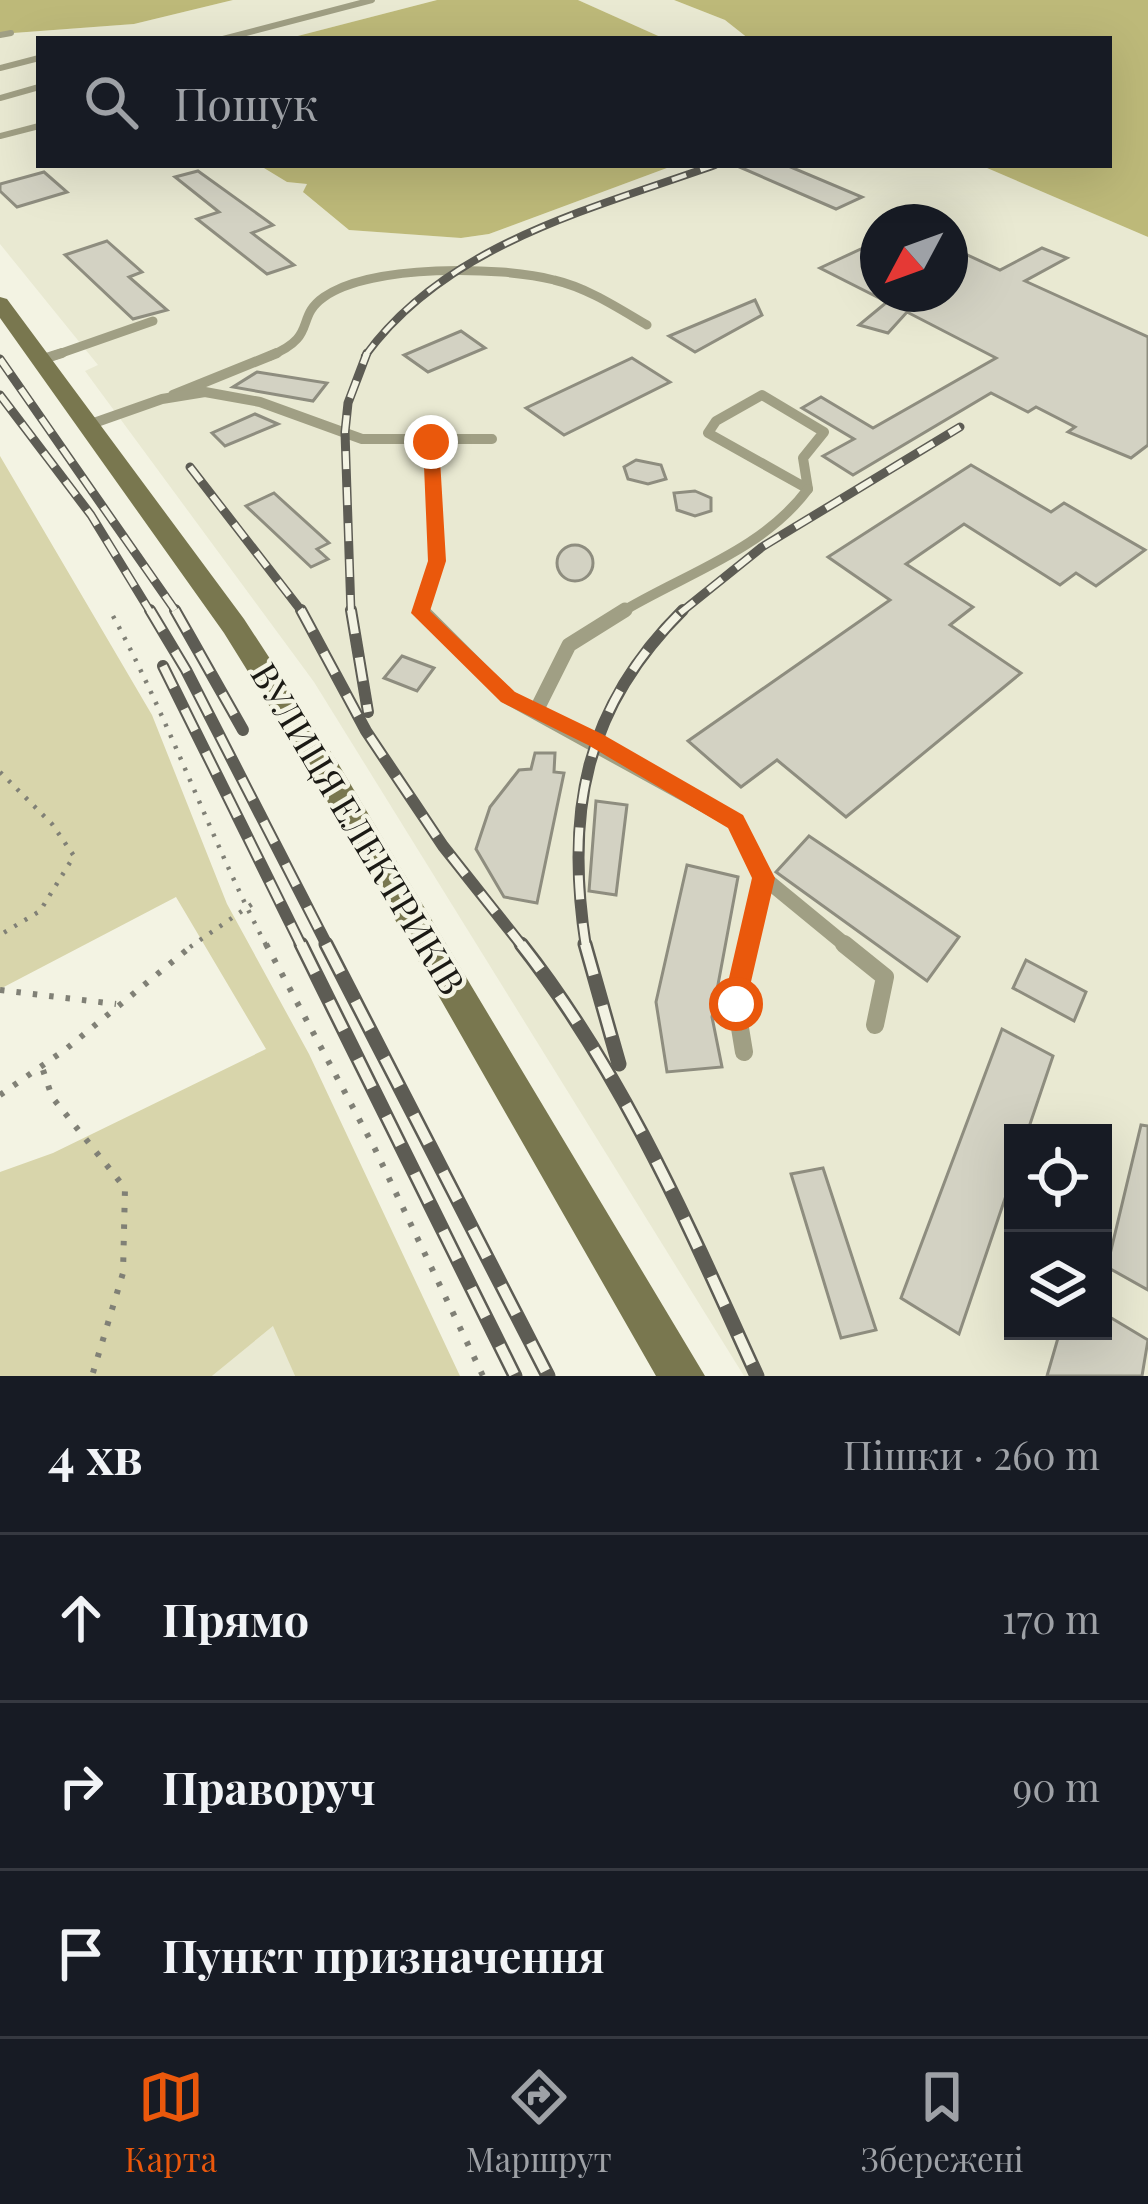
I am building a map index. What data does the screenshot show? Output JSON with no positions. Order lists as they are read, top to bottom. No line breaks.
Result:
{"streets":{"street":["ВУЛИЦЯ ЕЛЕКТРИКІВ"]},"north":"bottom left","page":{"search":"Пошук","heading":["4 хв","Пішки · 260 m"],"list":[["Прямо","170 m"],["Праворуч","90 m"],"Пункт призначення"],"nav":["Карта","Маршрут","Збережені"]}}
